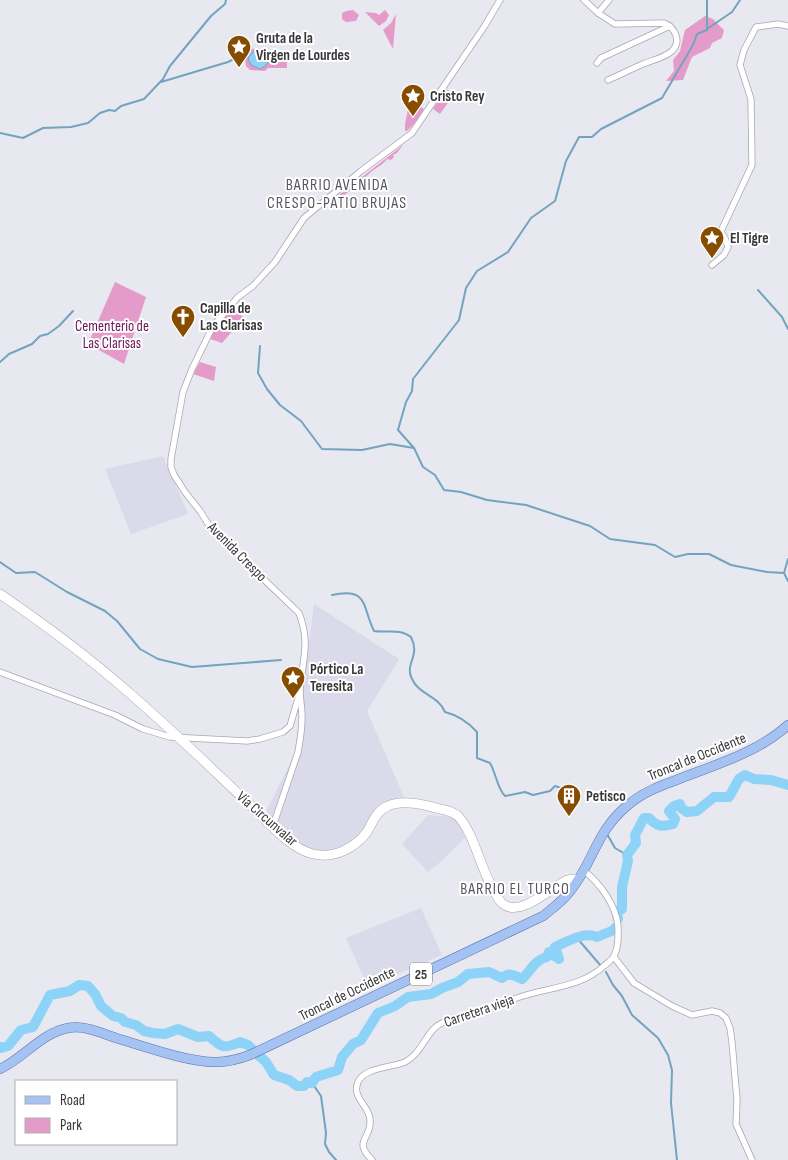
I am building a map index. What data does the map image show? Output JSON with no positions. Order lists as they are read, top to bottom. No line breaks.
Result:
{"streets":{"main road":["Troncal de Occidente","Vía Circunvalar","25"],"street":["Avenida Crespo","Carretera vieja"]},"crossings":[["Avenida Crespo","Vía Circunvalar"],["Troncal de Occidente","Vía Circunvalar"]],"districts":["BARRIO AVENIDA CRESPO-PATIO BRUJAS","BARRIO EL TURCO"],"parks":["Cementerio de Las Clarisas"],"places":{"place":["Gruta de la Virgen de Lourdes","Cristo Rey","El Tigre","Pórtico La Teresita"],"church":["Capilla de Las Clarisas"],"building":["Petisco"]},"legend":["Road","Park"]}
